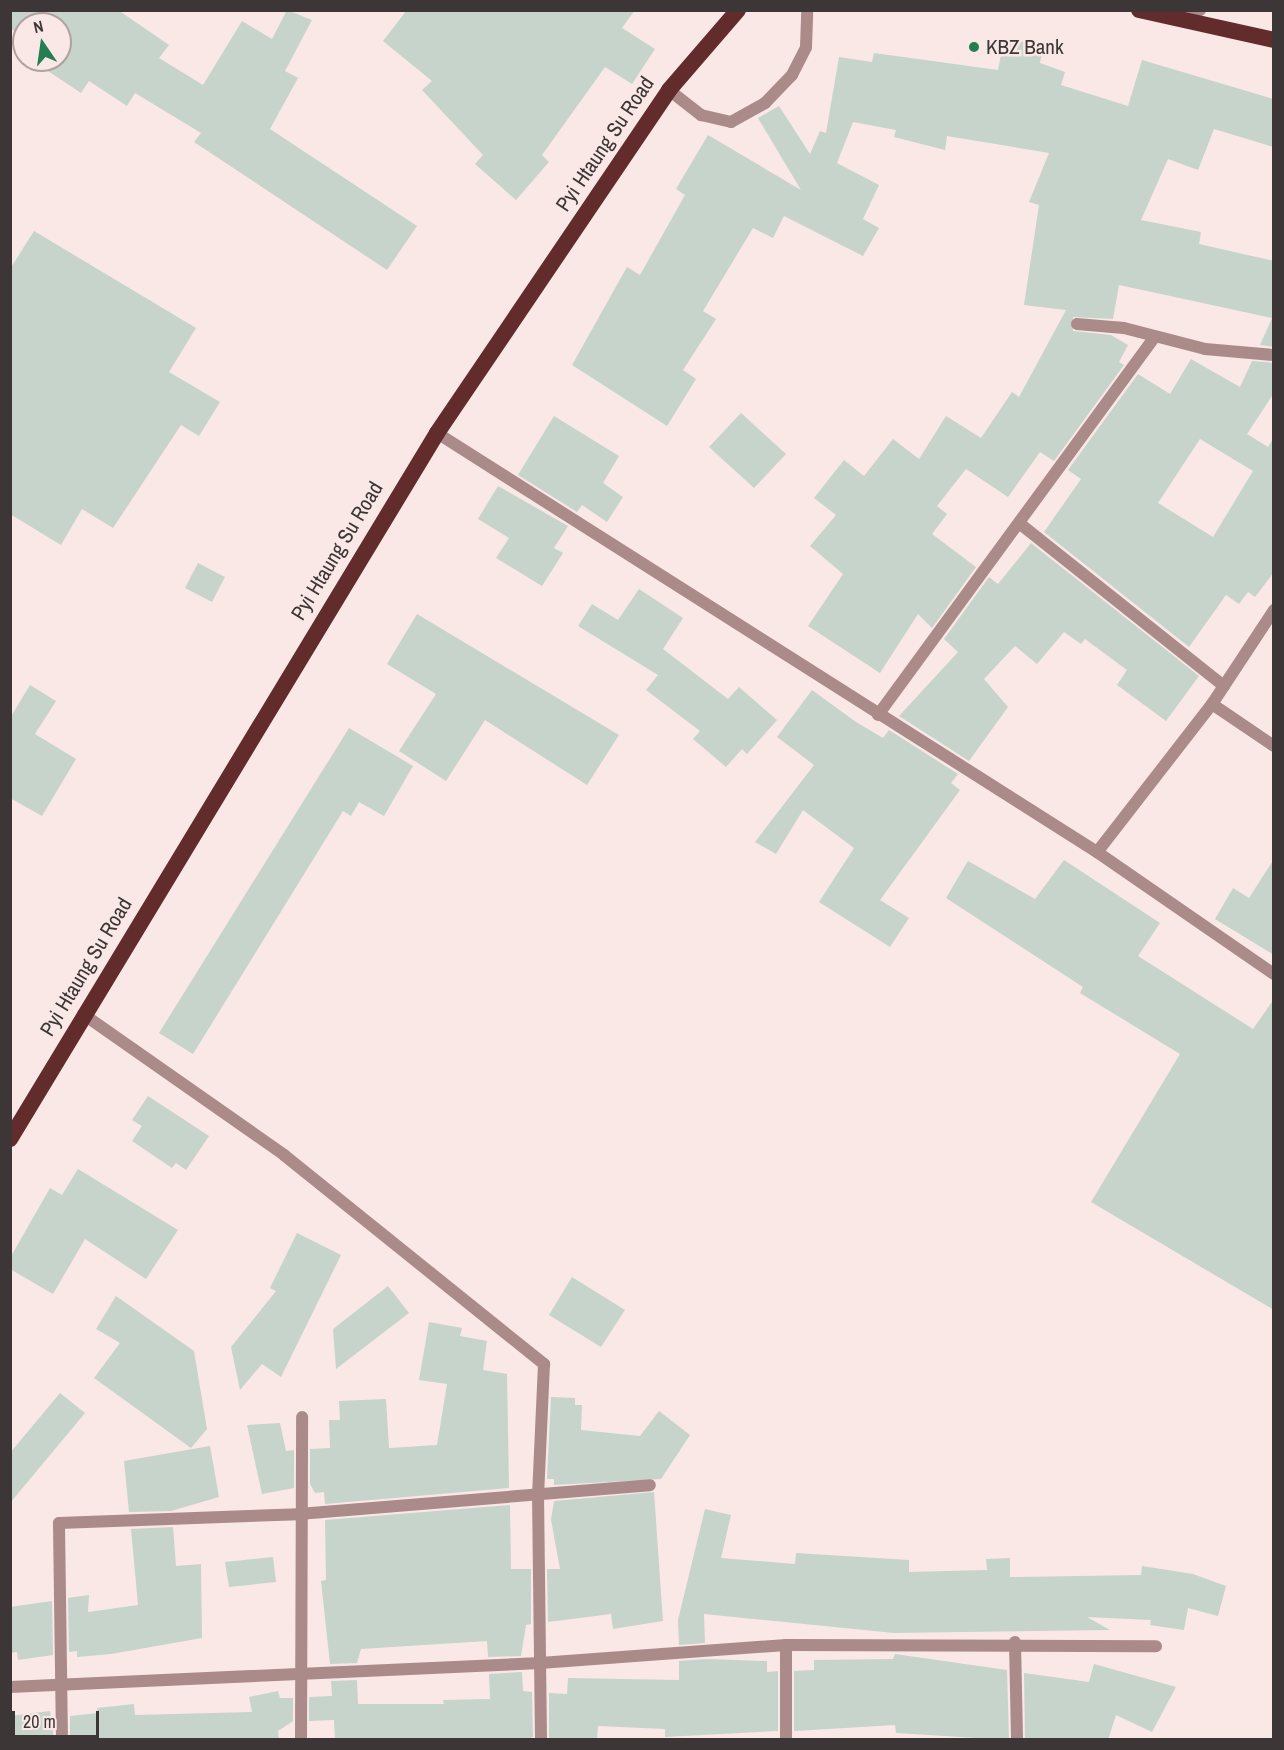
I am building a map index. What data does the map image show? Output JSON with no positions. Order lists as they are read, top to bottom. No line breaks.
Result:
{"streets":{"highway":["Pyi Htaung Su Road"]},"places":["KBZ Bank"],"scale_bar":"20 m","north":"top"}
